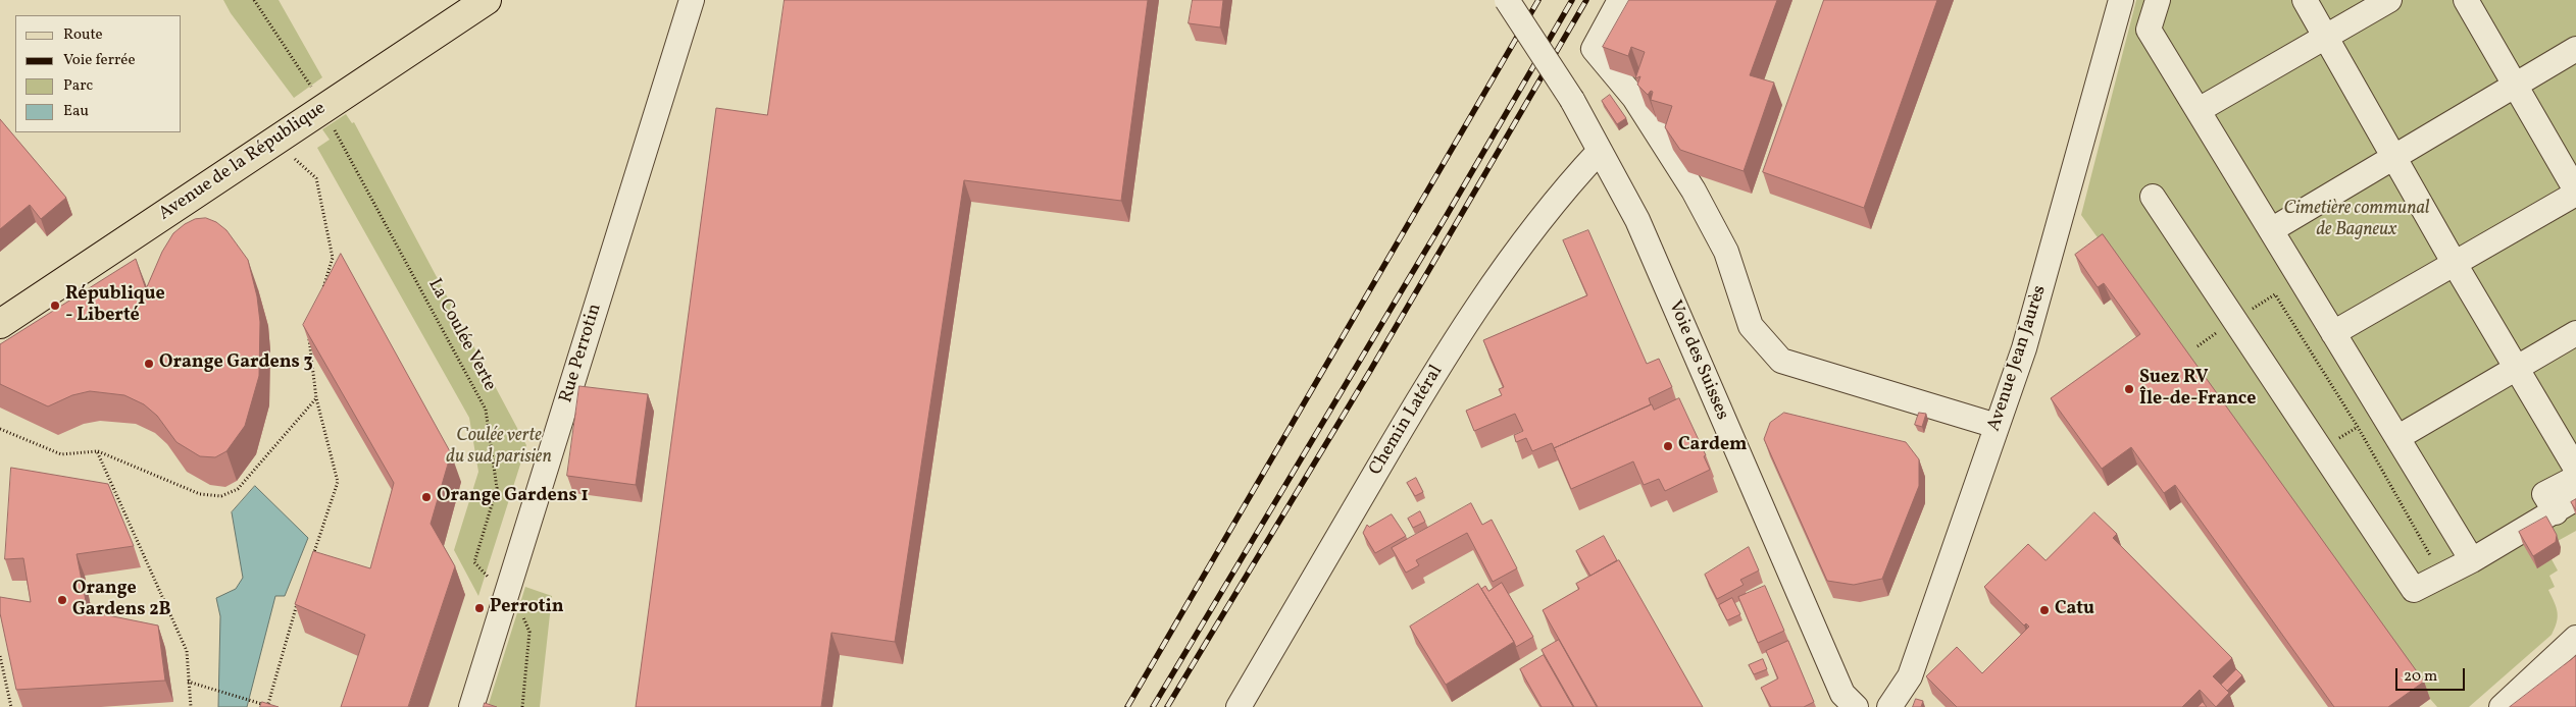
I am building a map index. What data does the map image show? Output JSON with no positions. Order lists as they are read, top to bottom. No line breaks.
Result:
{"streets":{"main road":["Avenue de la République"],"street":["Rue Perrotin","Avenue Jean Jaurès","Voie des Suisses","Chemin Latéral"],"path":["La Coulée Verte"]},"crossings":[["Voie des Suisses","Chemin Latéral"]],"parks":["Cimetière communal de Bagneux","Coulée verte du sud parisien"],"places":["République - Liberté","Orange Gardens 3","Suez RV Île-de-France","Cardem","Orange Gardens 1","Orange Gardens 2B","Perrotin","Catu"],"legend":["Route","Voie ferrée","Parc","Eau"],"scale_bar":"20 m"}
